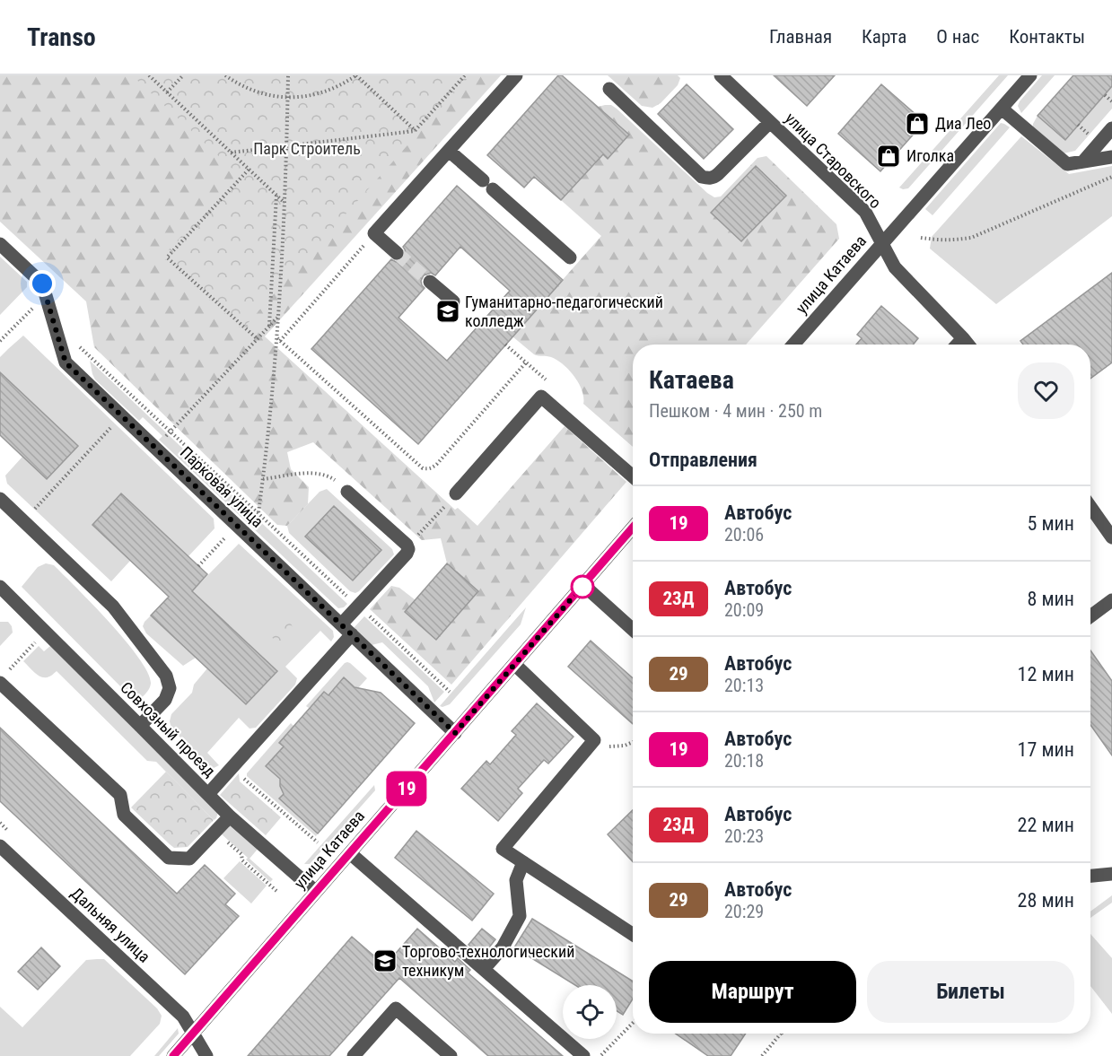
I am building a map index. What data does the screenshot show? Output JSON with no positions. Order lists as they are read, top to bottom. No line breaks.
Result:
{"streets":{"street":["улица Старовского","улица Катаева","Парковая улица","Совхозный проезд","Дальняя улица"]},"crossings":[["улица Старовского","улица Катаева"],["улица Катаева","Парковая улица"],["улица Катаева","Совхозный проезд"],["улица Катаева","Дальняя улица"]],"parks":["Парк Строитель"],"places":{"shop":["Диа Лео","Иголка"],"school or university":["Гуманитарно-педагогический колледж","Торгово-технологический техникум"]},"lines":["bus line 19"],"page":{"header":"Transo","nav":["Главная","Карта","О нас","Контакты"],"on_map":"19","heading":[["Катаева","Пешком · 4 мин · 250 m"],"Отправления"],"list":[{"mark":"19","name":"Автобус","note":"20:06","value":"5 мин"},{"mark":"23Д","name":"Автобус","note":"20:09","value":"8 мин"},{"mark":"29","name":"Автобус","note":"20:13","value":"12 мин"},{"mark":"19","name":"Автобус","note":"20:18","value":"17 мин"},{"mark":"23Д","name":"Автобус","note":"20:23","value":"22 мин"},{"mark":"29","name":"Автобус","note":"20:29","value":"28 мин"}],"buttons":["Маршрут","Билеты"]}}
